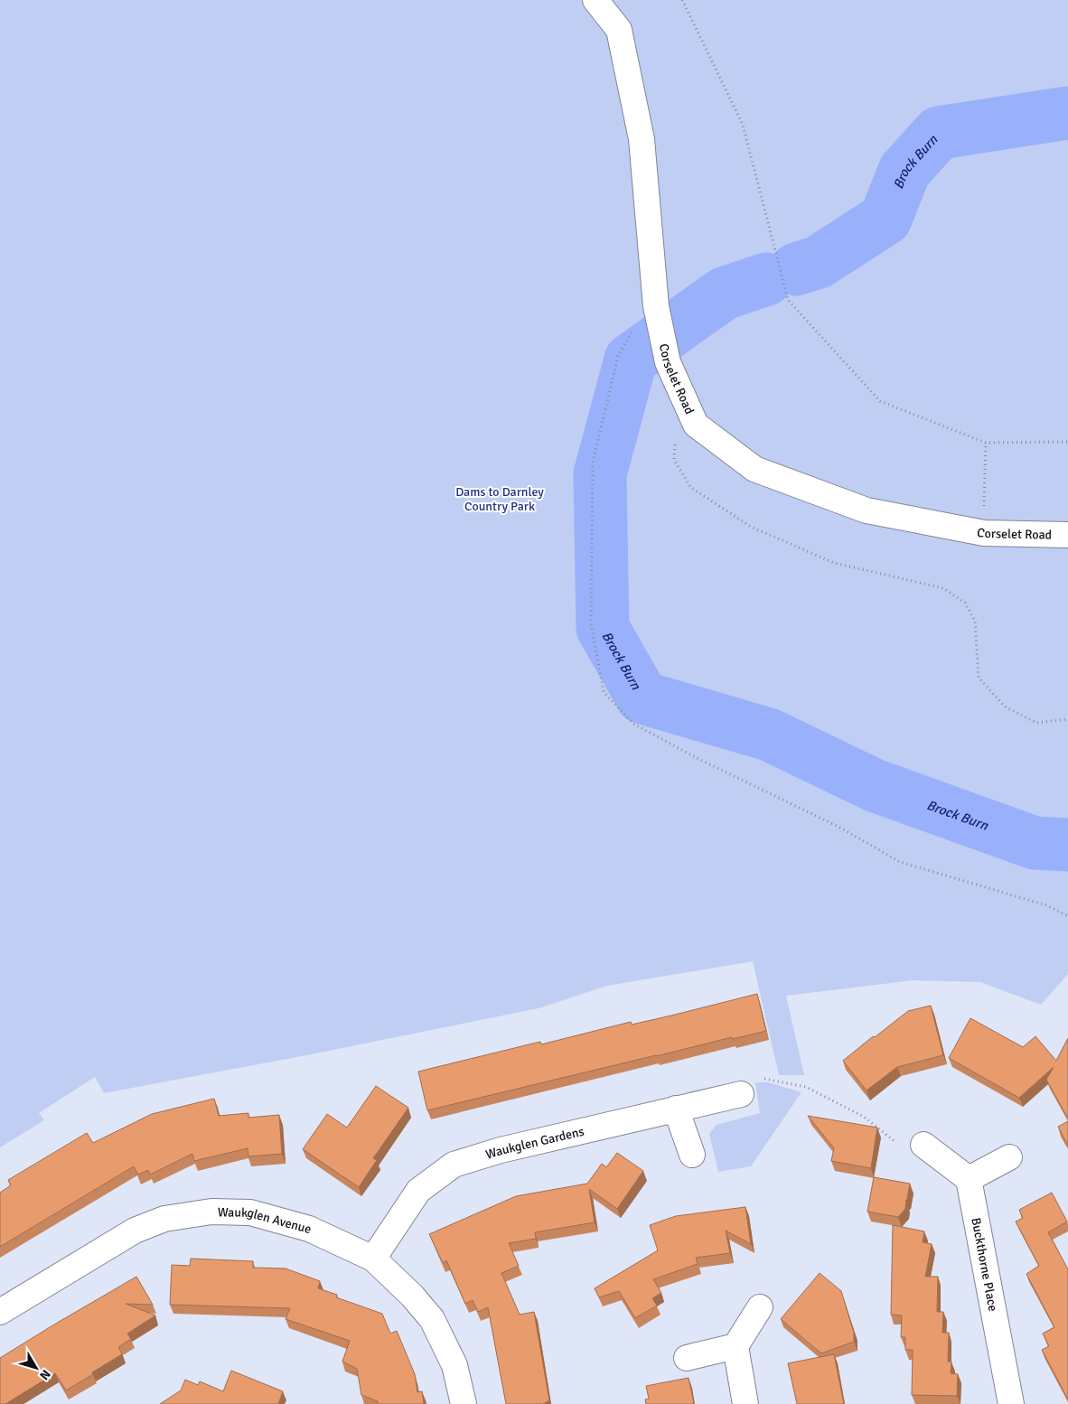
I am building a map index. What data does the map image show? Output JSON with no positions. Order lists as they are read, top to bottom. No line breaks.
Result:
{"streets":{"street":["Corselet Road","Waukglen Gardens","Waukglen Avenue","Buckthorne Place"]},"crossings":[["Waukglen Gardens","Waukglen Avenue"]],"water":["Brock Burn"],"parks":["Dams to Darnley Country Park"],"north":"bottom right"}
